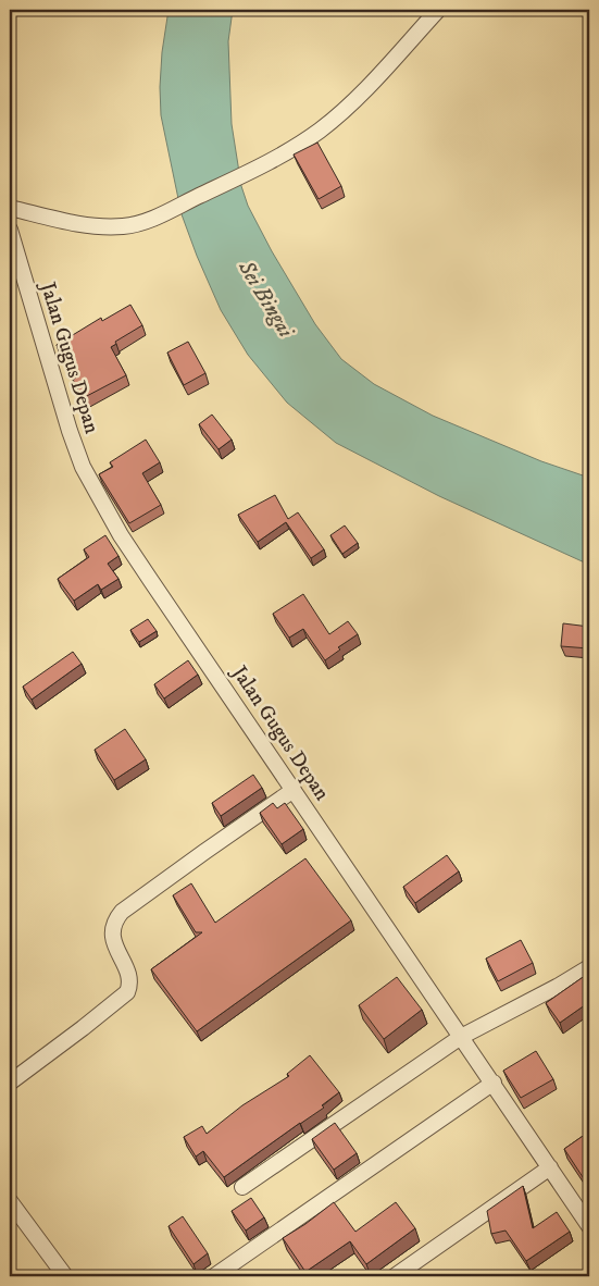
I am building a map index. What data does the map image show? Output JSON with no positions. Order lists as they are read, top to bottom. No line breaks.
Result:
{"streets":{"street":["Jalan Gugus Depan"]},"water":["Sei Bingai"]}
